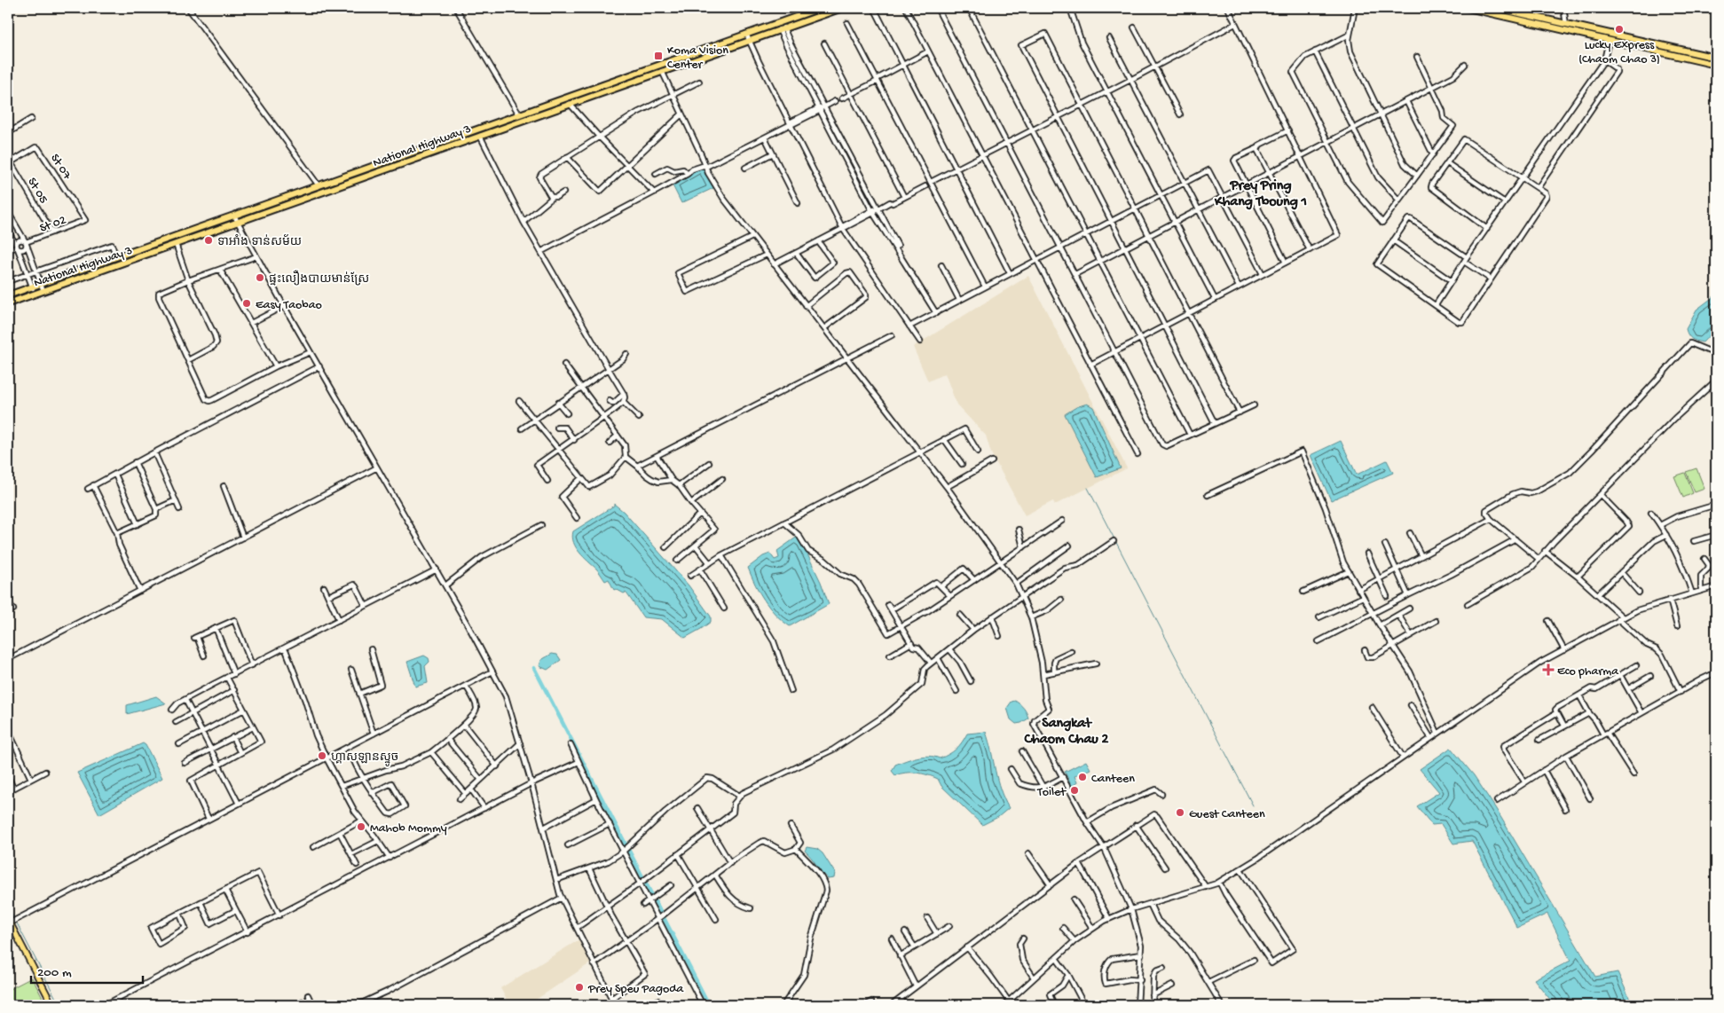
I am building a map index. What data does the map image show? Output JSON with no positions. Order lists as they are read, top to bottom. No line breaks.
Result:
{"streets":{"highway":["National Highway 3"],"street":["St 07","St 05","St 02"]},"crossings":[["St 07","St 05"],["St 07","St 02"],["St 05","St 02"]],"districts":["Prey Pring Khang Tboung 1","Sangkat Chaom Chau 2"],"places":{"other":["Lucky Express (Chaom Chao 3)","ទាអាំង ទាន់សម័យ","ផ្ទះលឿងបាយមាន់ស្រែ","Easy Taobao","ហ្គាសឡានស្ទូច","Canteen","Toilet","Guest Canteen","Mahob Mommy","Prey Speu Pagoda"],"transit":["Koma Vision Center"],"health":["Eco pharma"]},"scale_bar":"200 m"}
